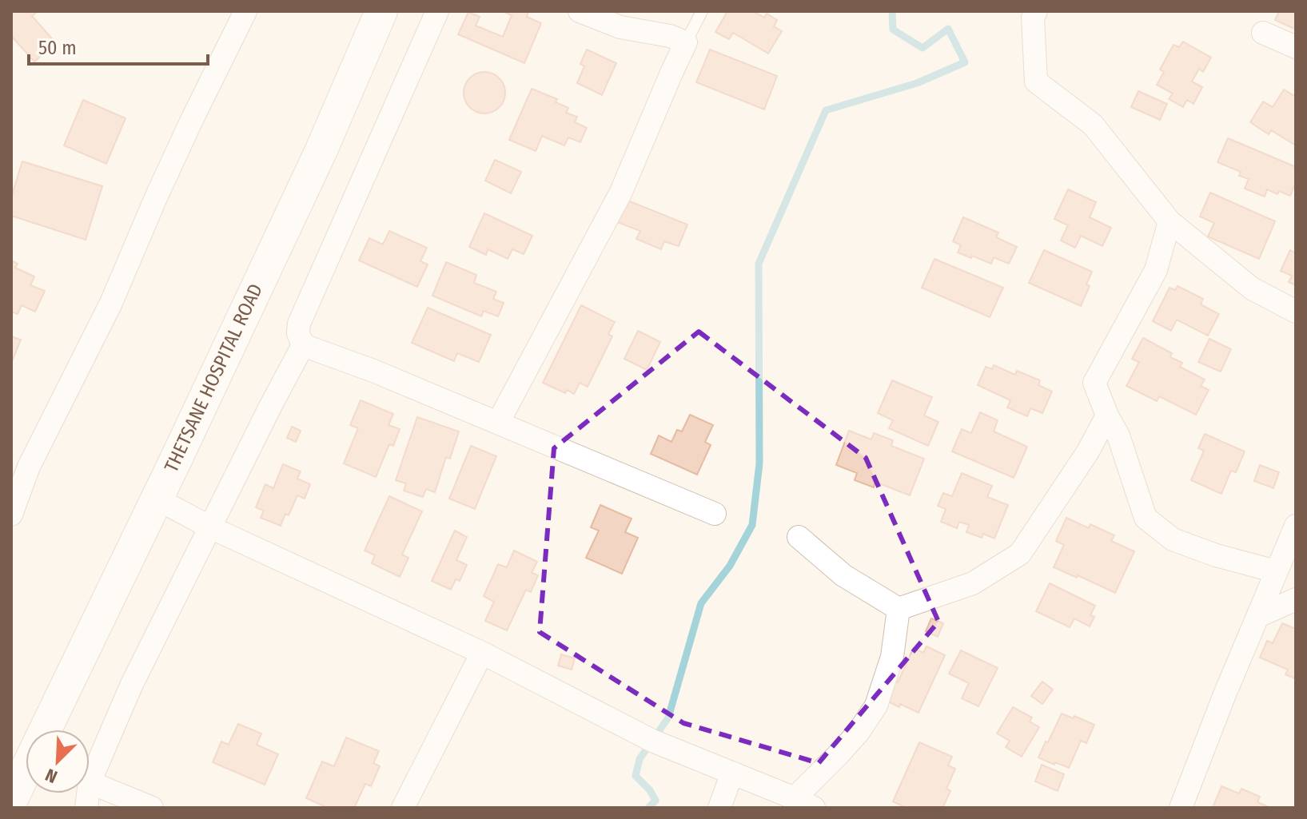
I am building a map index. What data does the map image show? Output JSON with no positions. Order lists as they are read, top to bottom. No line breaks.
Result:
{"streets":{"main road":["THETSANE HOSPITAL ROAD"]},"scale_bar":"50 m","north":"bottom left"}
